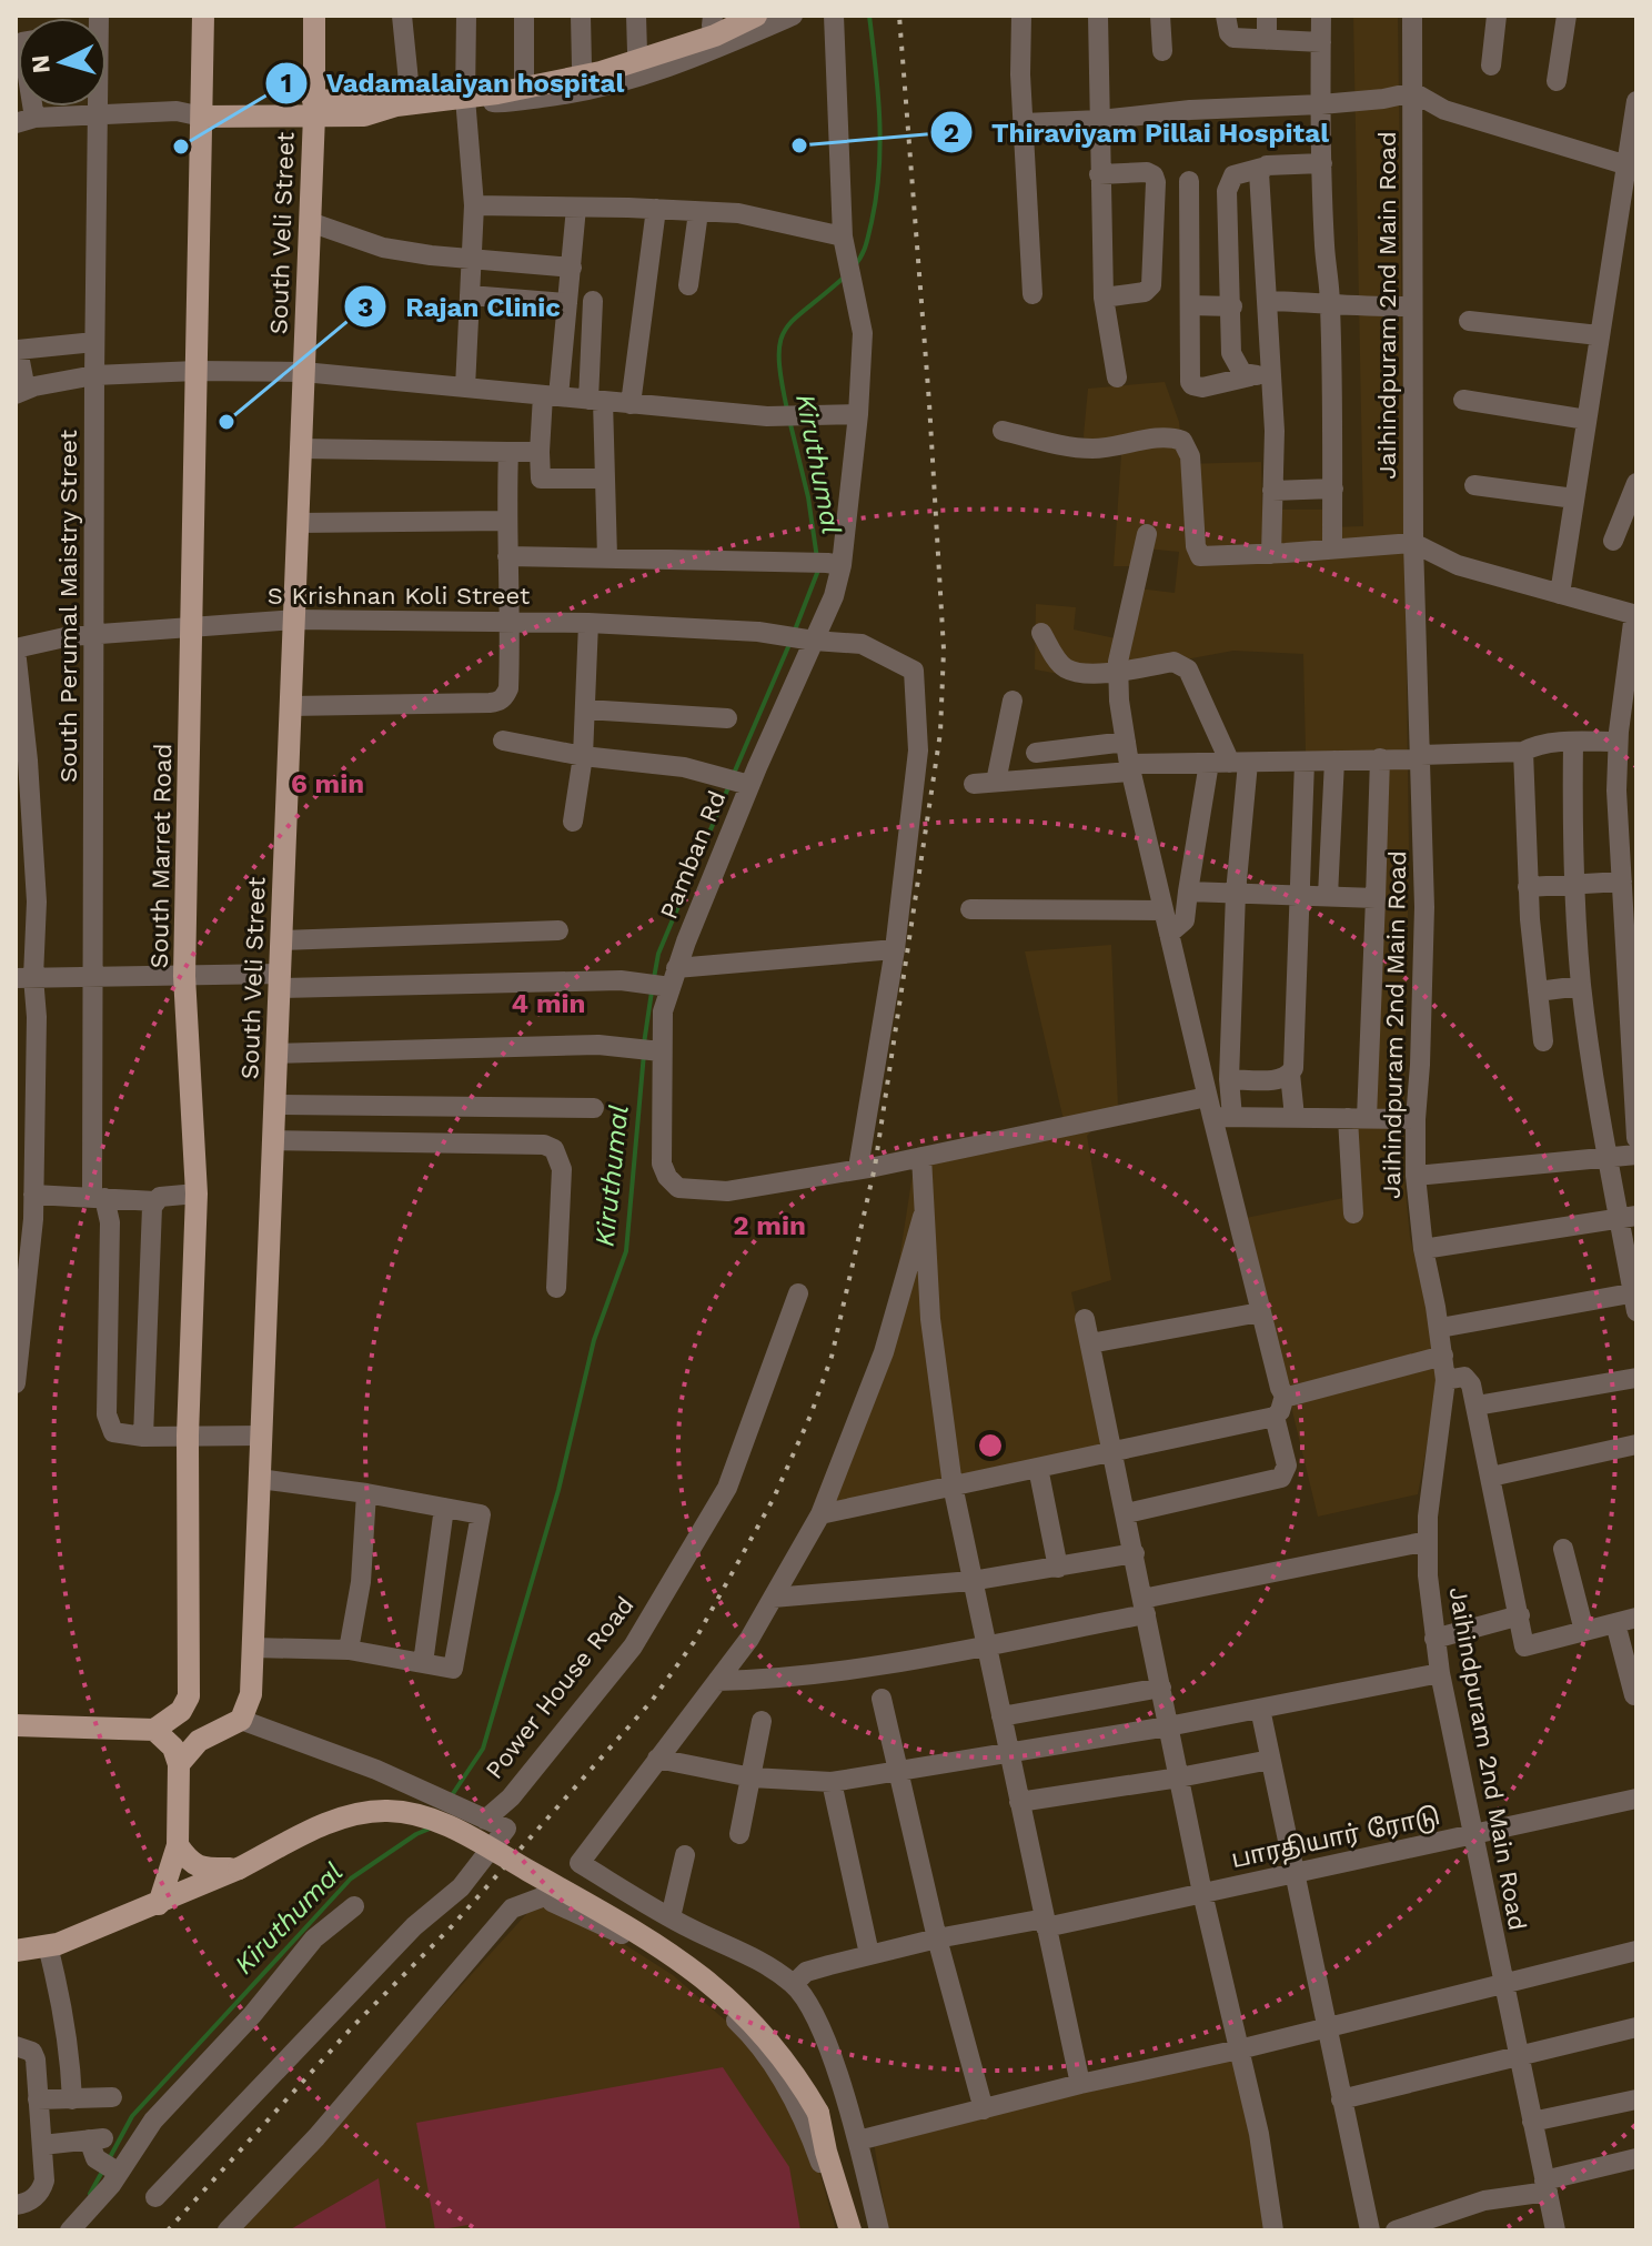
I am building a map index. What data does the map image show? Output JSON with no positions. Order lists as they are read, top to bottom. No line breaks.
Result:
{"streets":{"main road":["South Veli Street","South Marret Road"],"street":["Jaihindpuram 2nd Main Road","S Krishnan Koli Street","South Perumal Maistry Street","Pamban Rd","Power House Road","பாரதியார் ரோடு"]},"crossings":[["South Veli Street","S Krishnan Koli Street"],["Jaihindpuram 2nd Main Road","Pamban Rd"],["Jaihindpuram 2nd Main Road","பாரதியார் ரோடு"],["S Krishnan Koli Street","South Perumal Maistry Street"],["S Krishnan Koli Street","Pamban Rd"],["S Krishnan Koli Street","South Marret Road"]],"water":["Kiruthumal"],"places":["Thiraviyam Pillai Hospital","Vadamalaiyan hospital","Rajan Clinic"],"north":"left","rings":["6 min","4 min","2 min"]}
